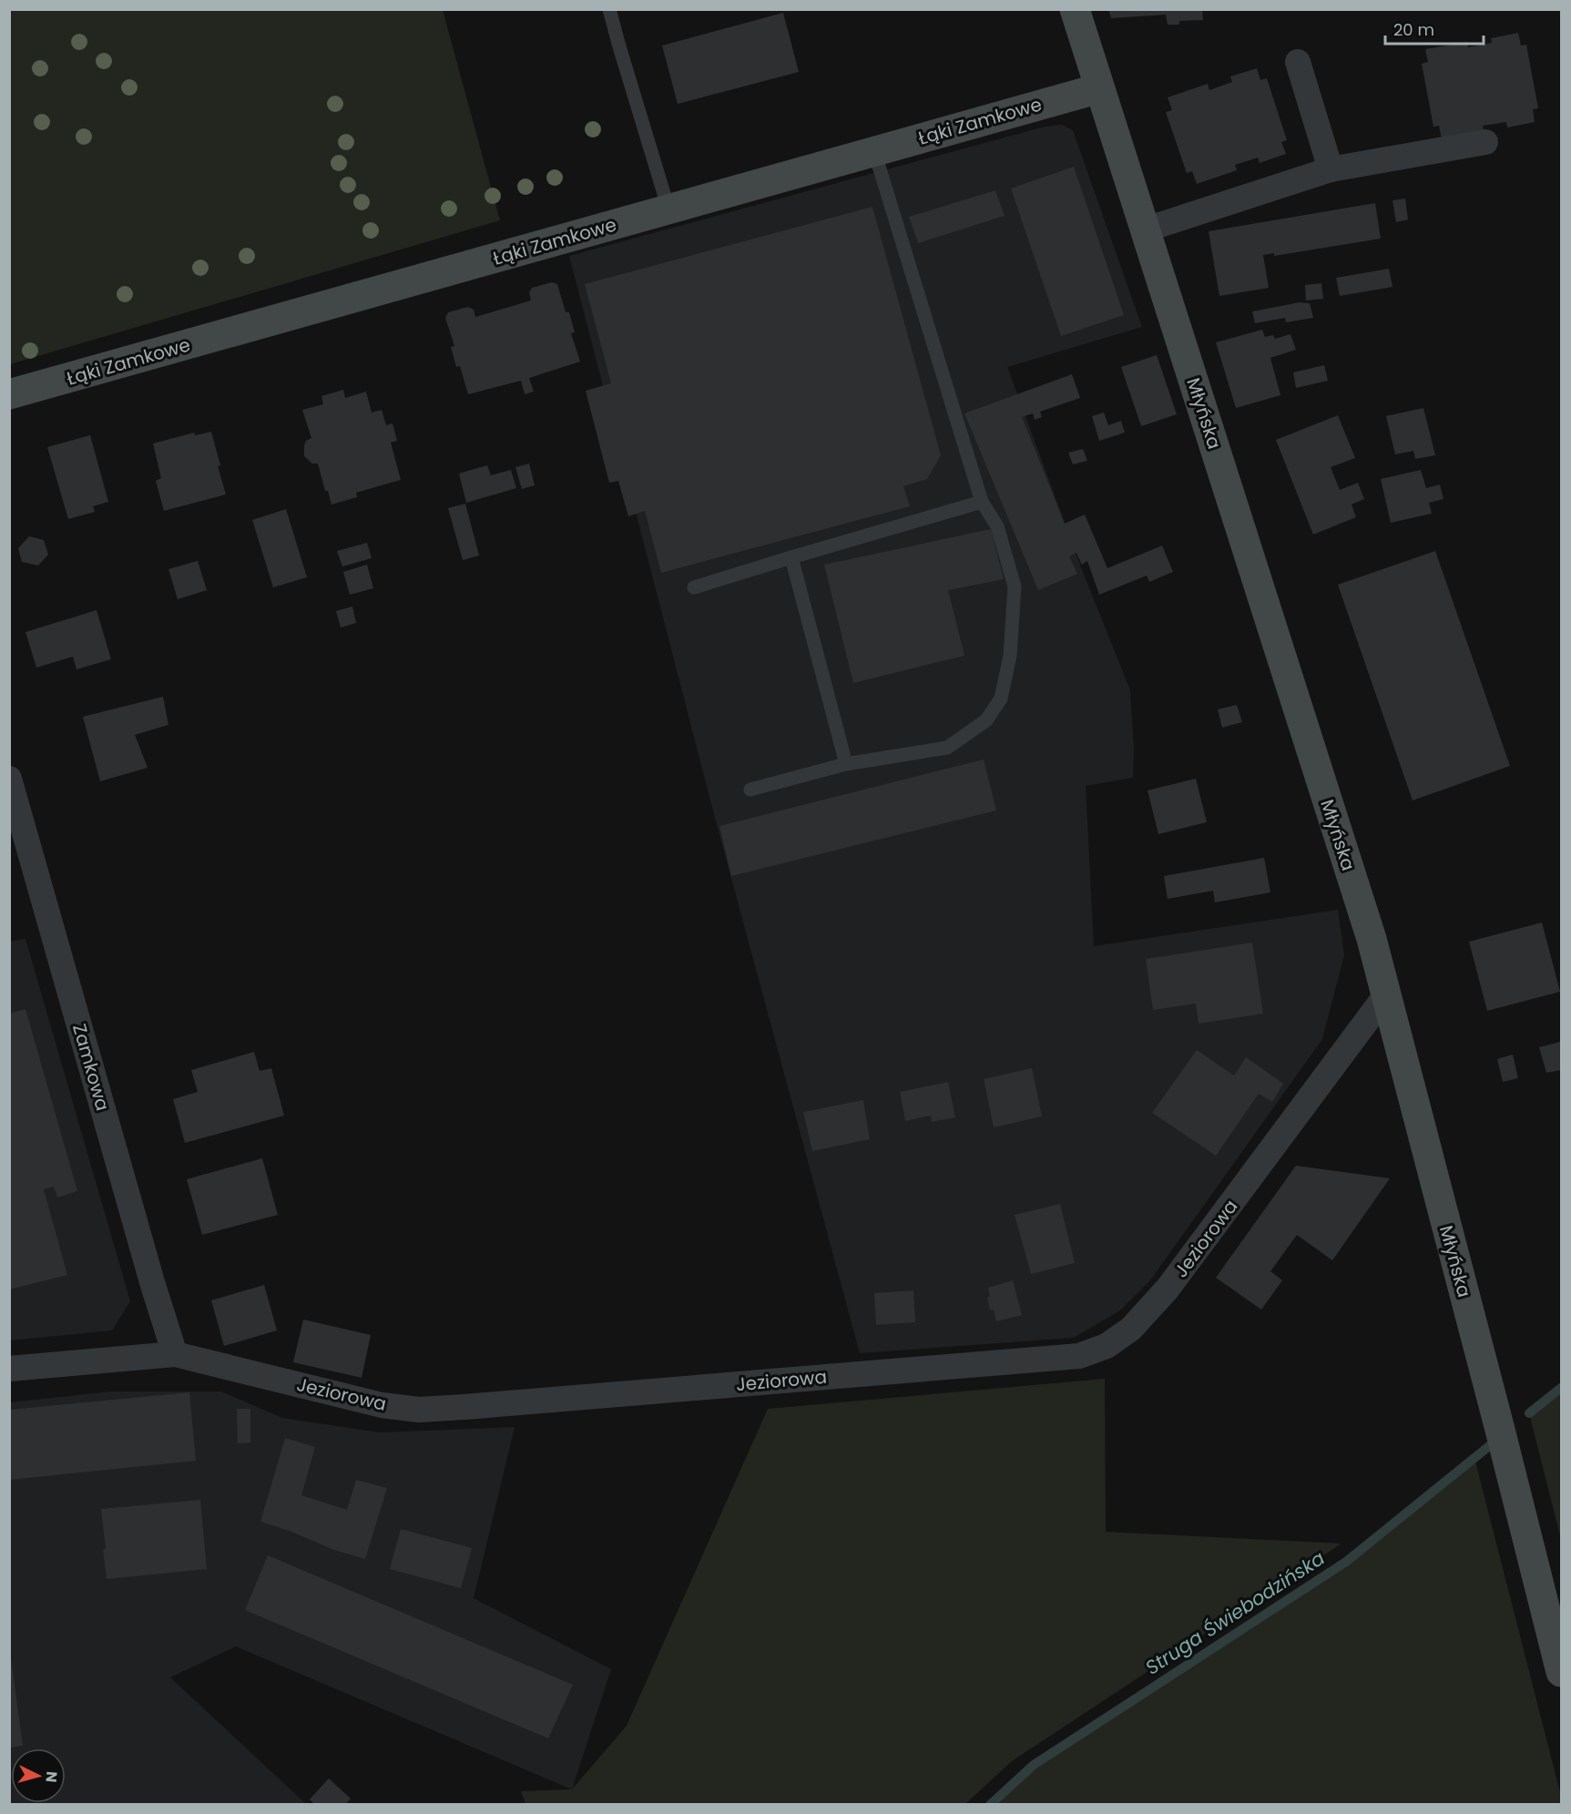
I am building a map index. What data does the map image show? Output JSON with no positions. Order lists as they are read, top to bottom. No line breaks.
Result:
{"streets":{"street":["Łąki Zamkowe","Młyńska","Zamkowa","Jeziorowa"]},"crossings":[["Łąki Zamkowe","Młyńska"],["Młyńska","Jeziorowa"],["Zamkowa","Jeziorowa"]],"water":["Struga Świebodzińska"],"scale_bar":"20 m","north":"right"}
